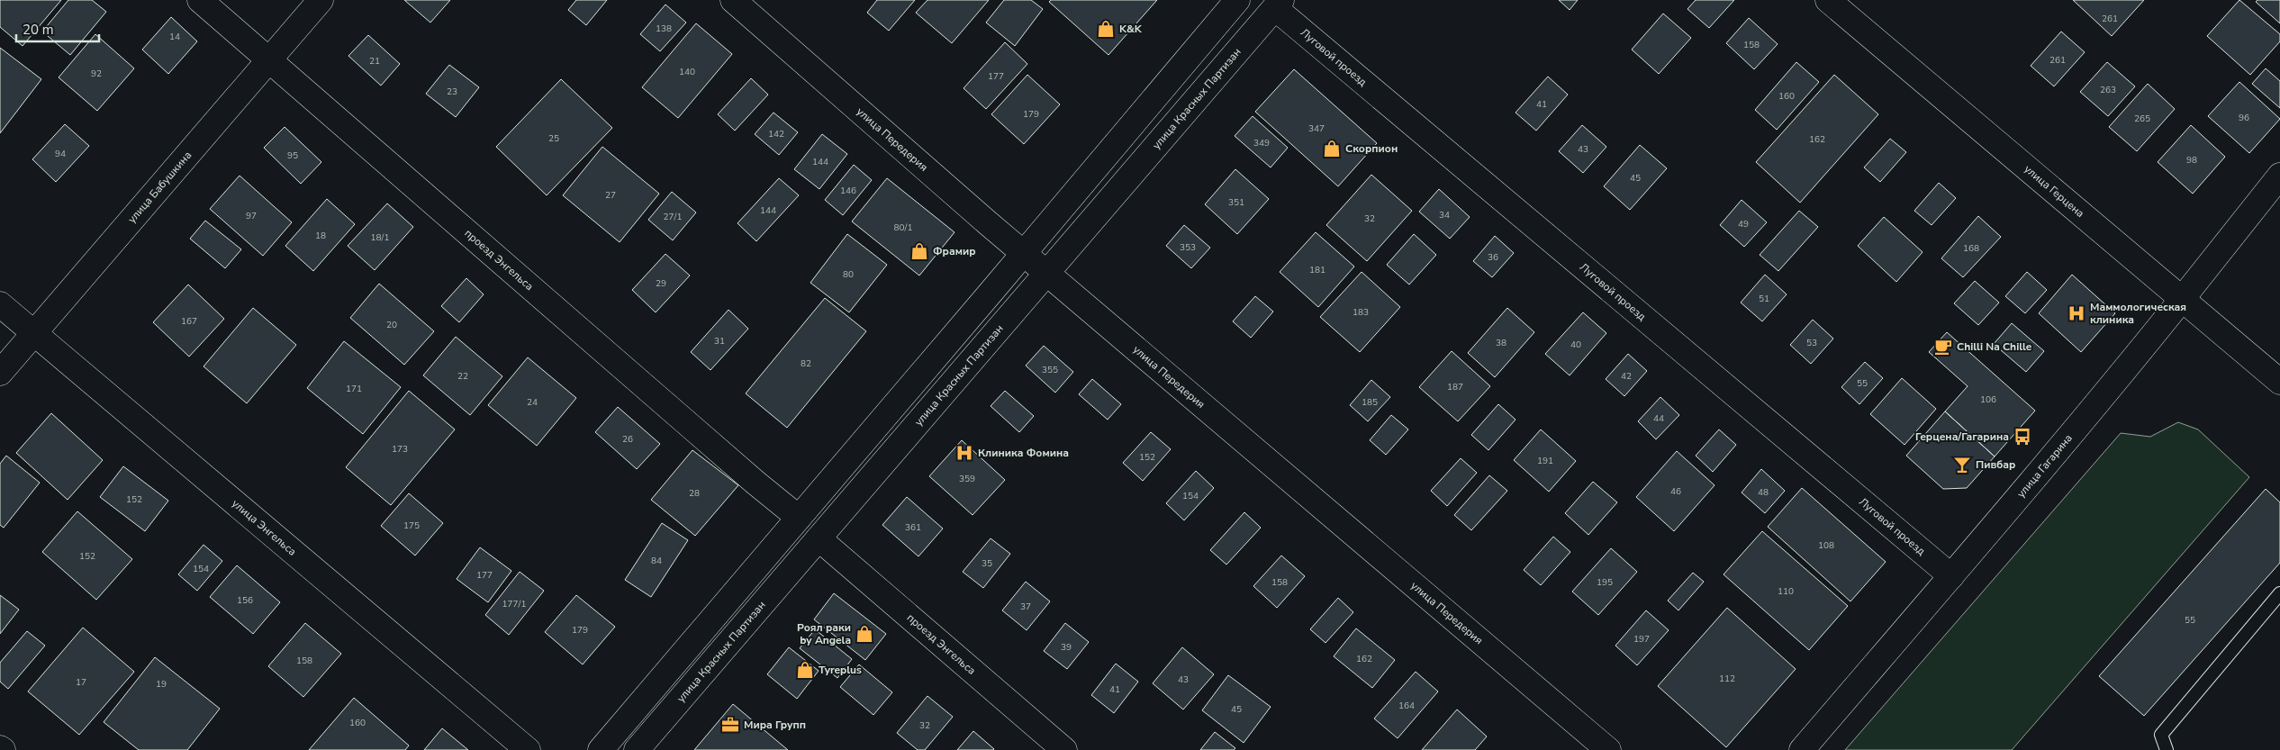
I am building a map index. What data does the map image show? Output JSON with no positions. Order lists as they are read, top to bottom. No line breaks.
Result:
{"streets":{"main road":["Луговой проезд","улица Красных Партизан","улица Передерия","улица Бабушкина","улица Герцена","проезд Энгельса","улица Гагарина","улица Энгельса"]},"crossings":[["Луговой проезд","улица Красных Партизан"],["Луговой проезд","улица Гагарина"],["улица Красных Партизан","улица Передерия"],["улица Красных Партизан","проезд Энгельса"],["улица Бабушкина","проезд Энгельса"],["улица Бабушкина","улица Энгельса"],["улица Герцена","улица Гагарина"]],"places":{"shop":["K&K","Скорпион","Фрамир","Роял раки by Angela","Tyreplus"],"hospital":["Маммологическая клиника","Клиника Фомина"],"cafe":["Chilli Na Chille"],"bus stop":["Герцена/Гагарина"],"bar":["Пивбар"],"office":["Мира Групп"]},"house_numbers":["261","138","14","158","261","21","140","92","177","263","23","160","41","179","96","265","347","142","25","162","349","43","94","95","98","144","45","146","27","351","144","34","97","27/1","32","49","80/1","18","18/1","353","168","36","181","80","29","51","183","167","20","31","38","53","40","82","355","22","42","55","187","171","106","24","185","44","26","173","152","191","359","46","48","28","154","152","175","361","108","152","84","35","154","177","158","195","110","156","177/1","37","55","179","197","39","162","158","112","43","17","19","41","164","45","160","32"],"scale_bar":"20 m"}
